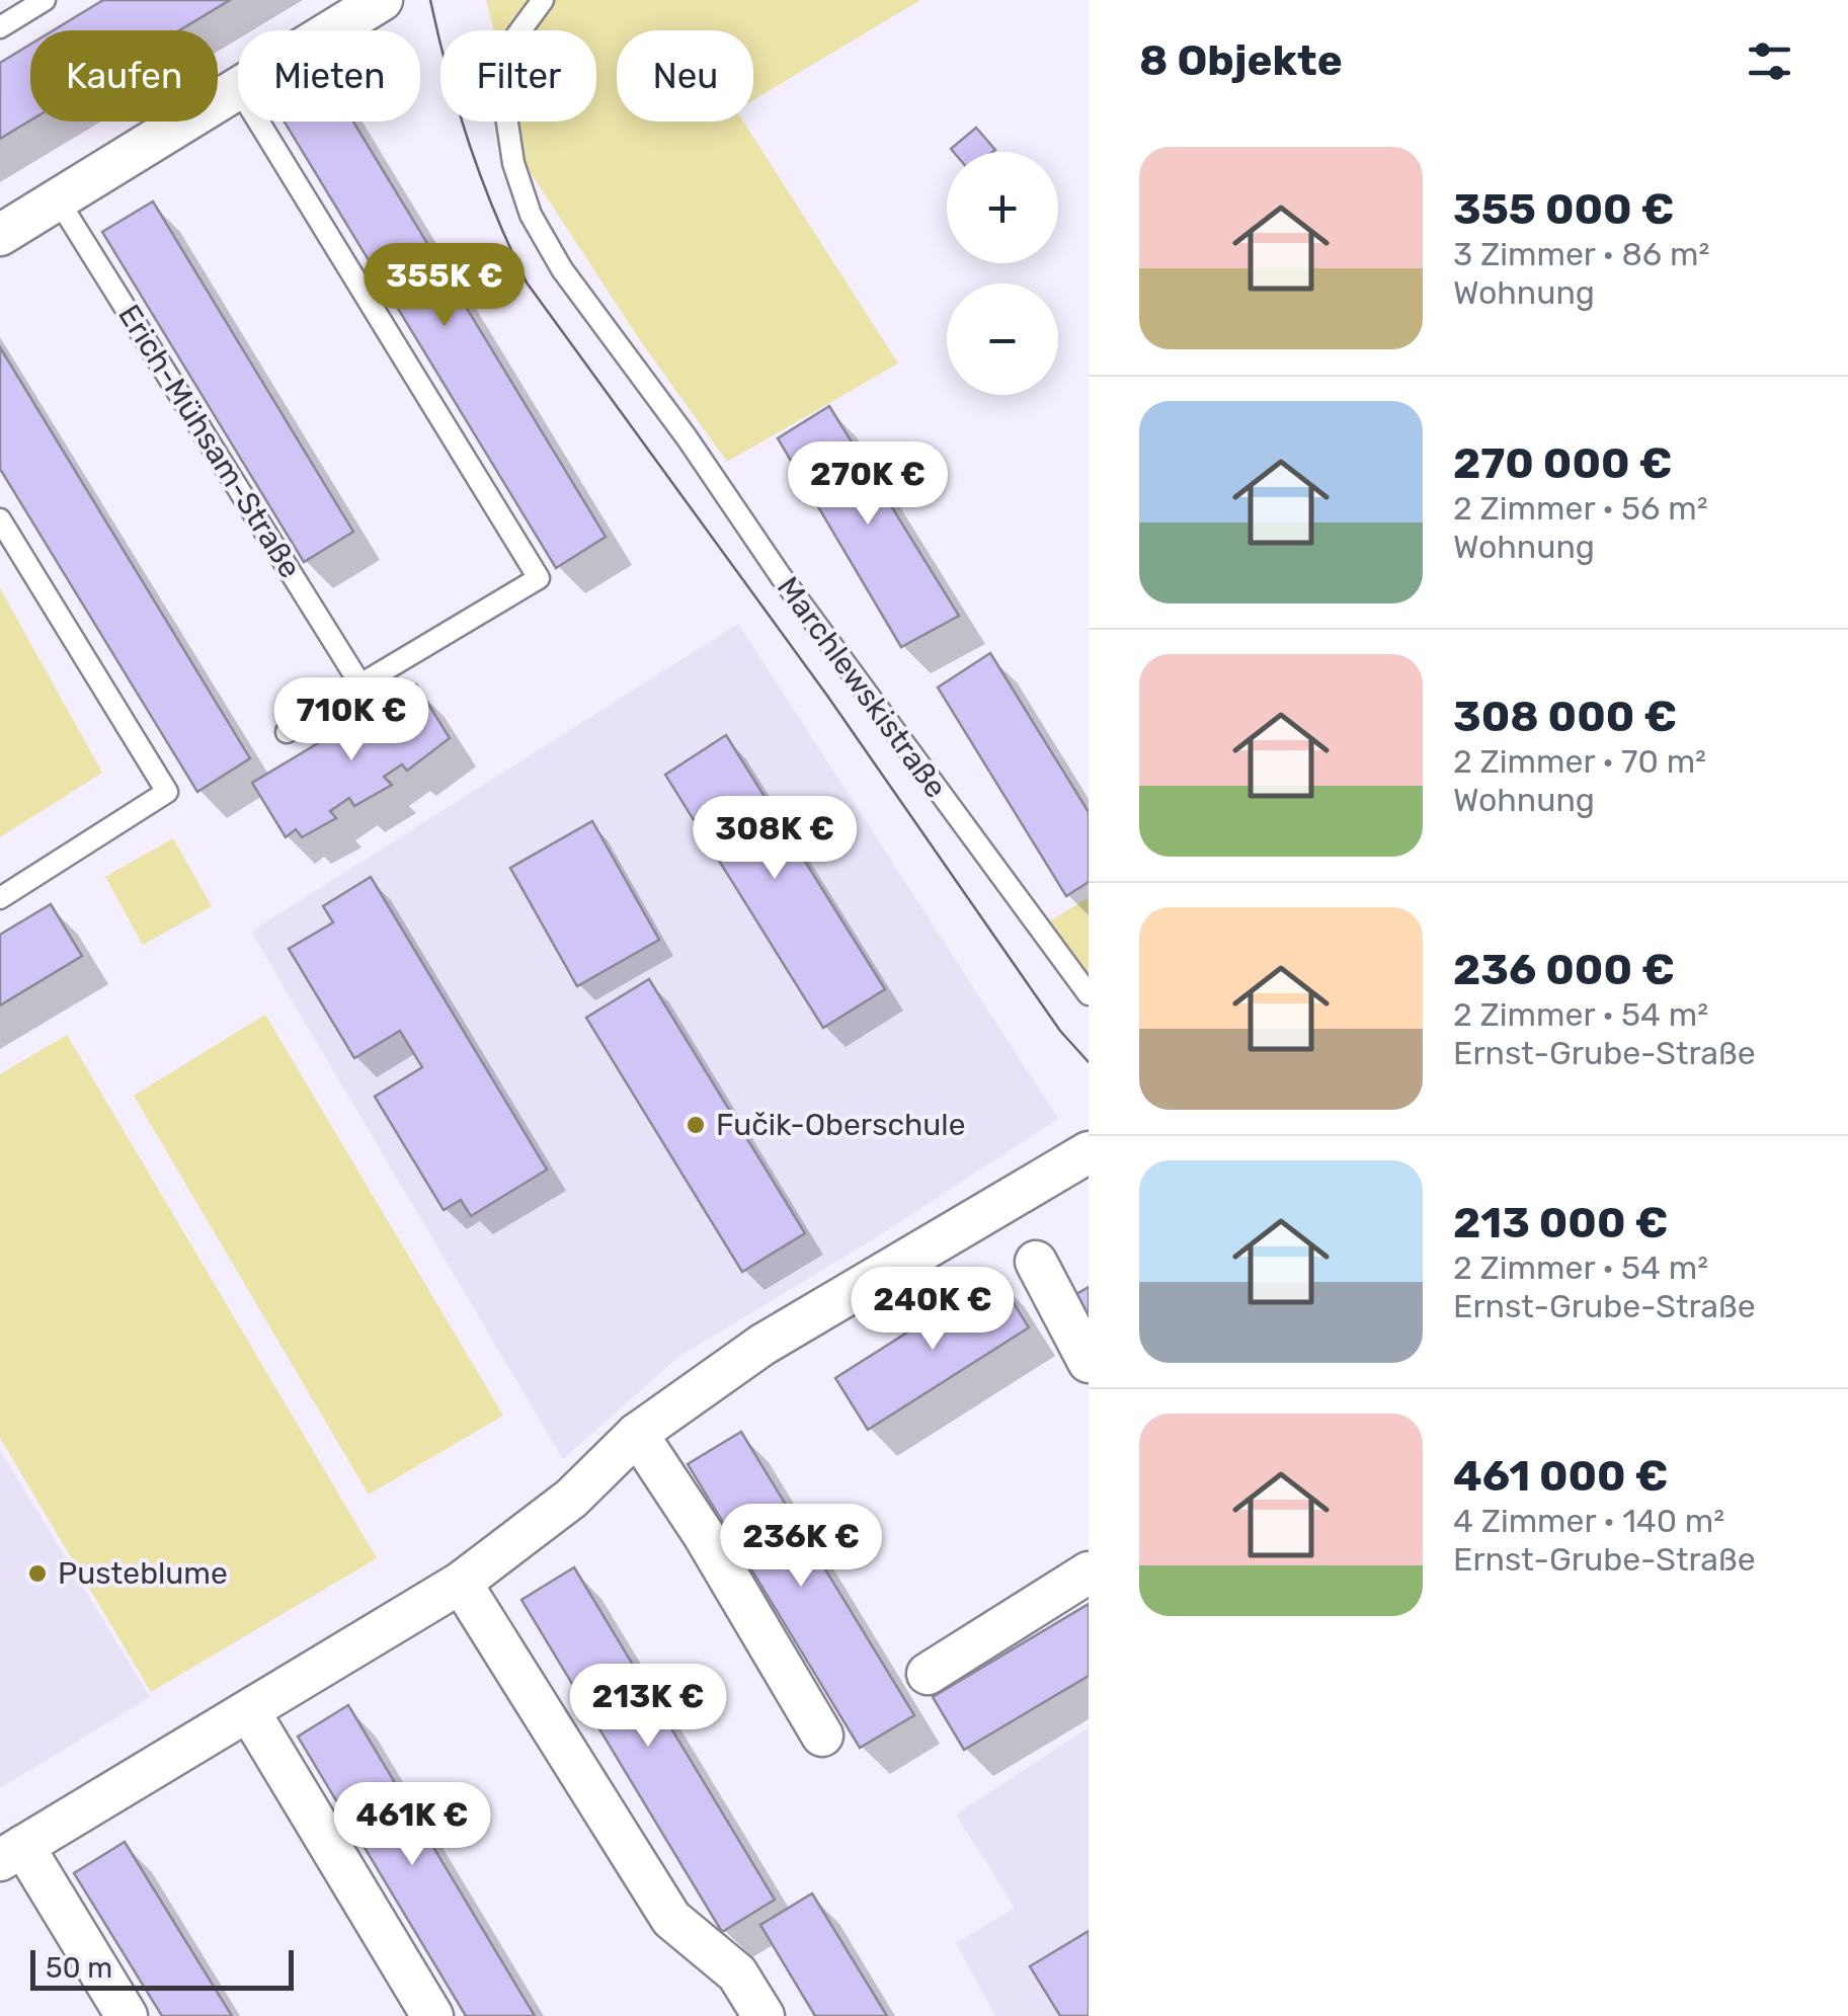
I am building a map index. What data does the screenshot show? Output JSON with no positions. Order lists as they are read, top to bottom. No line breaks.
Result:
{"streets":{"lane":["Erich-Mühsam-Straße","Marchlewskistraße"]},"places":["Fučik-Oberschule","Pusteblume"],"scale_bar":"50 m","page":{"heading":"8 Objekte","chip":["Kaufen","Mieten","Filter","Neu"],"list":[{"name":"355 000 €","note":"3 Zimmer · 86 m² · Wohnung"},{"name":"270 000 €","note":"2 Zimmer · 56 m² · Wohnung"},{"name":"308 000 €","note":"2 Zimmer · 70 m² · Wohnung"},{"name":"236 000 €","note":"2 Zimmer · 54 m² · Ernst-Grube-Straße"},{"name":"213 000 €","note":"2 Zimmer · 54 m² · Ernst-Grube-Straße"},{"name":"461 000 €","note":"4 Zimmer · 140 m² · Ernst-Grube-Straße"}],"map_buttons":["+","−"],"price":["355K €","270K €","710K €","308K €","240K €","236K €","213K €","461K €"],"scale":"50 m"}}
